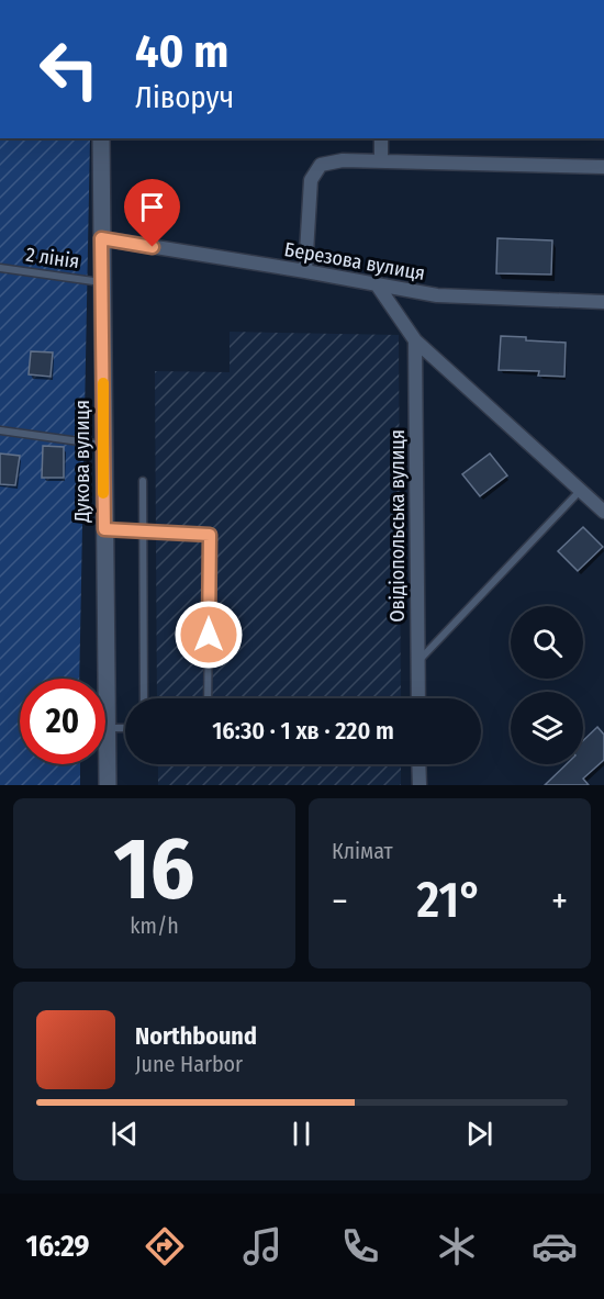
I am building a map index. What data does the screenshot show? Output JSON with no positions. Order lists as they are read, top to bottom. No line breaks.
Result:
{"streets":{"street":["Березова вулиця","Дукова вулиця","Овідіопольська вулиця"],"lane":["2 лінія"]},"crossings":[["2 лінія","Дукова вулиця"],["Березова вулиця","Дукова вулиця"]],"page":{"turn":["40 m","Ліворуч"],"limit":"20","trip":"16:30 · 1 хв · 220 m","tile":[["16","km/h"],"Клімат"],"heat":["−","21°","+"],"song":["Northbound","June Harbor"],"tabs":"16:29"}}
